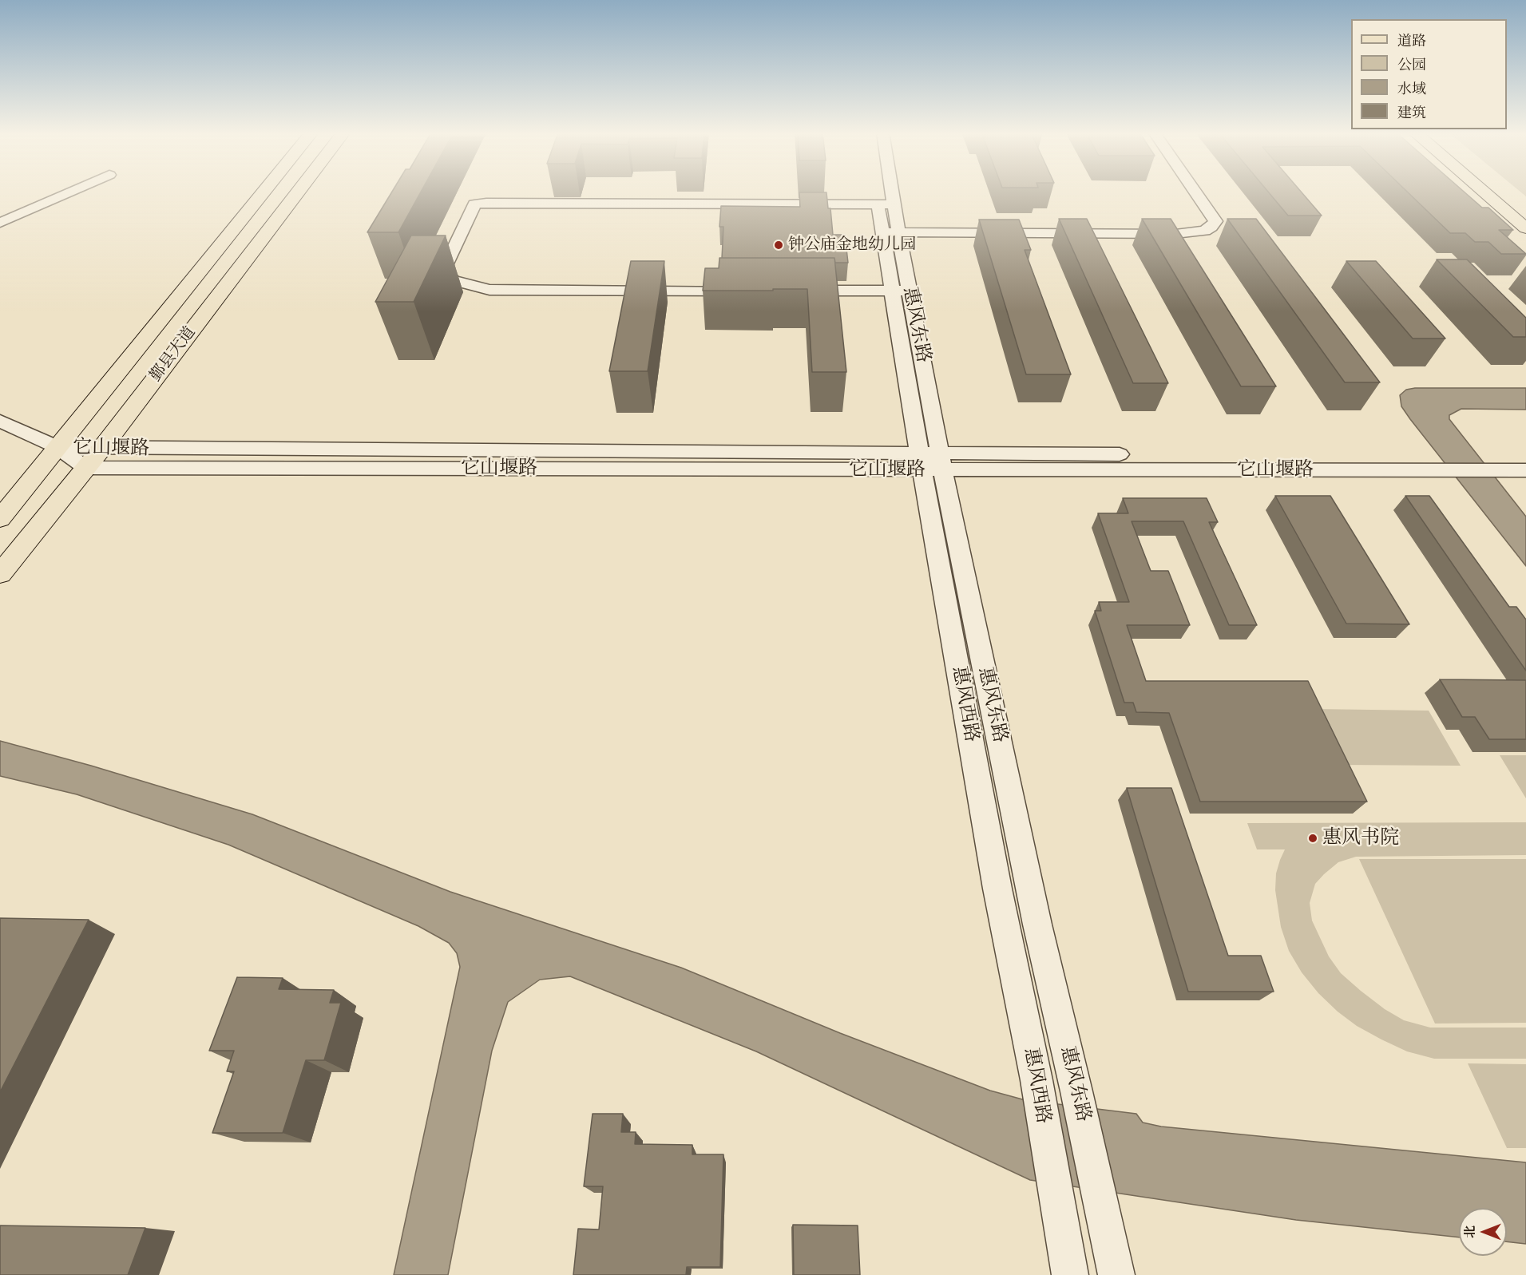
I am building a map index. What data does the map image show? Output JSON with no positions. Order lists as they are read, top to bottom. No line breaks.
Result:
{"streets":{"main road":["鄞县大道"],"street":["惠风东路","它山堰路","惠风西路"]},"crossings":[["惠风东路","它山堰路"],["惠风东路","惠风西路"],["鄞县大道","它山堰路"],["它山堰路","惠风西路"]],"places":["钟公庙金地幼儿园","惠风书院"],"legend":["道路","公园","水域","建筑"],"north":"left"}
